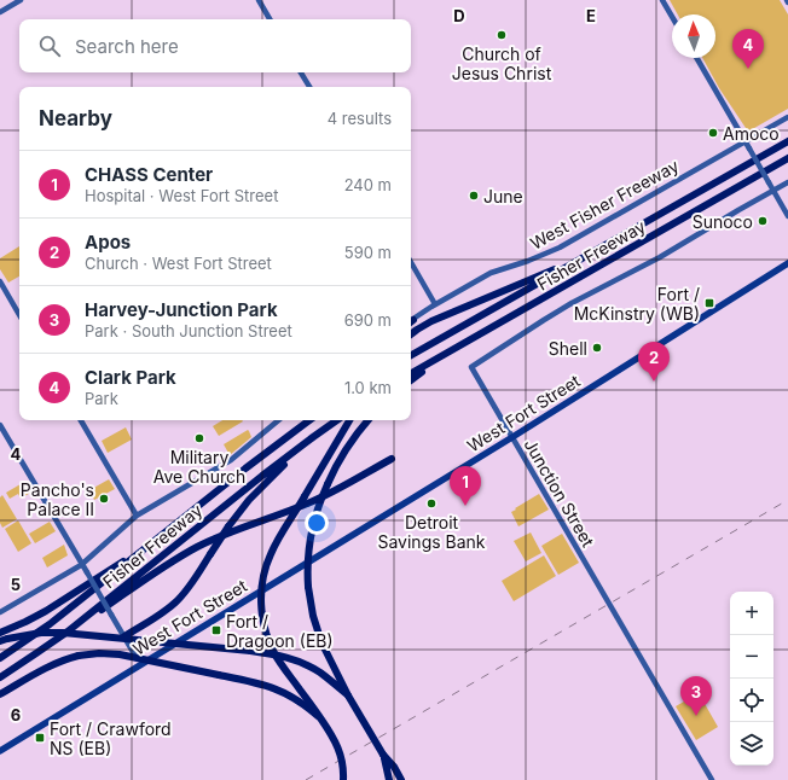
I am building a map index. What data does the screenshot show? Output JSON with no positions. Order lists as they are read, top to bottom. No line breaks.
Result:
{"streets":{"highway":["Fisher Freeway"],"main road":["West Fisher Freeway","West Fort Street","Junction Street"]},"crossings":[["West Fort Street","Junction Street"]],"places":{"other":["Church of Jesus Christ","Amoco","June","Sunoco","Shell","Military Ave Church","Pancho's Palace II","Detroit Savings Bank"],"transit":["Fort / McKinstry (WB)","Fort / Dragoon (EB)","Fort / Crawford NS (EB)"]},"north":"top","page":{"search":"Search here","pins":["4","2","1","3"],"heading":["Nearby","4 results"],"list":[{"mark":"1","name":"CHASS Center","note":"Hospital · West Fort Street","value":"240 m"},{"mark":"2","name":"Apos","note":"Church · West Fort Street","value":"590 m"},{"mark":"3","name":"Harvey-Junction Park","note":"Park · South Junction Street","value":"690 m"},{"mark":"4","name":"Clark Park","note":"Park","value":"1.0 km"}],"map_buttons":["+","−"]},"grid":{"columns":["D","E"],"rows":["4","5","6"]}}
